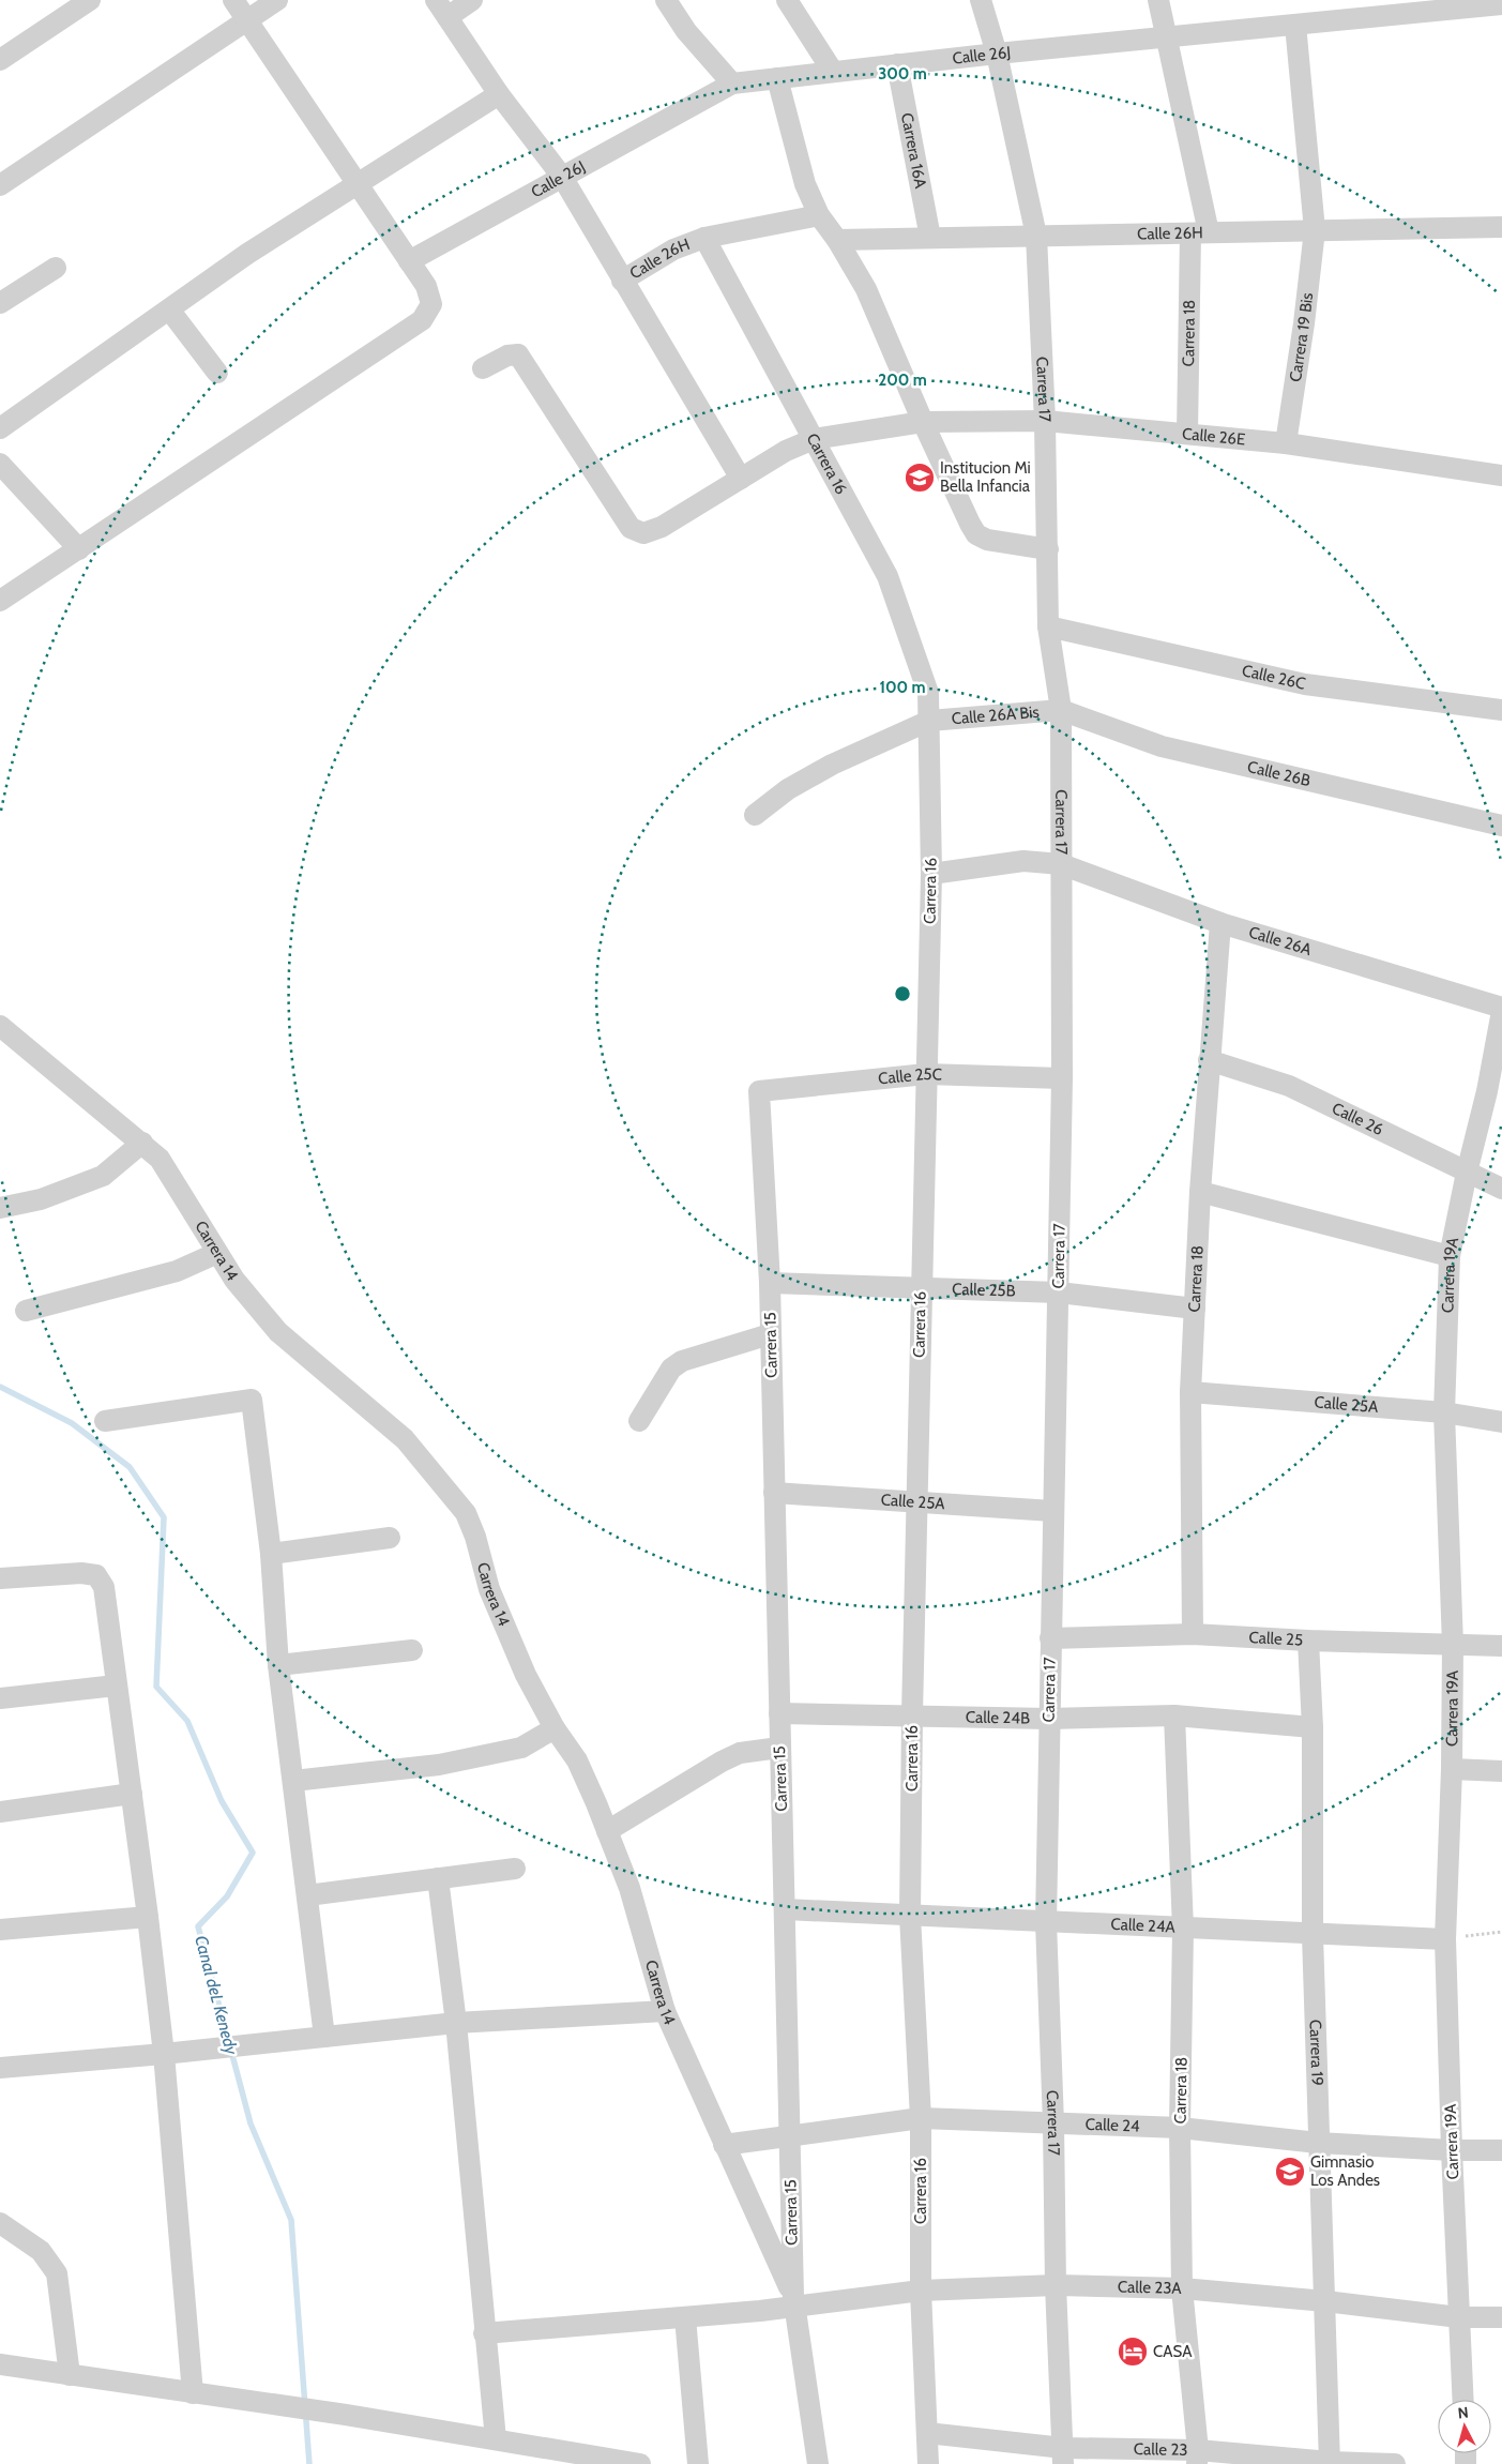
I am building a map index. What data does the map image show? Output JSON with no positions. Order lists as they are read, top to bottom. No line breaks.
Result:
{"streets":{"street":["Calle 26J","Carrera 16A","Calle 26H","Carrera 18","Carrera 19 Bis","Carrera 17","Calle 26E","Carrera 16","Calle 26C","Calle 26A Bis","Calle 26B","Calle 26A","Calle 25C","Calle 26","Carrera 14","Carrera 19A","Calle 25B","Carrera 15","Calle 25A","Calle 25","Calle 24B","Calle 24A","Carrera 19","Calle 24","Calle 23A","Calle 23"]},"crossings":[["Calle 26J","Carrera 16A"],["Calle 26J","Calle 26H"],["Calle 26J","Carrera 18"],["Calle 26J","Carrera 19 Bis"],["Calle 26J","Carrera 17"],["Carrera 16A","Calle 26H"],["Calle 26H","Carrera 18"],["Calle 26H","Carrera 19 Bis"],["Calle 26H","Carrera 17"],["Calle 26H","Carrera 16"],["Carrera 18","Calle 26E"],["Carrera 18","Calle 26A"],["Carrera 18","Calle 26"],["Carrera 18","Calle 25B"],["Carrera 18","Calle 25A"],["Carrera 18","Calle 25"],["Carrera 18","Calle 24B"],["Carrera 18","Calle 24A"],["Carrera 18","Calle 24"],["Carrera 18","Calle 23A"],["Carrera 18","Calle 23"],["Carrera 19 Bis","Calle 26E"],["Carrera 17","Calle 26E"],["Carrera 17","Calle 26C"],["Carrera 17","Calle 26A Bis"],["Carrera 17","Calle 26B"],["Carrera 17","Calle 26A"],["Carrera 17","Calle 25C"],["Carrera 17","Calle 25B"],["Carrera 17","Calle 25A"],["Carrera 17","Calle 25"],["Carrera 17","Calle 24B"],["Carrera 17","Calle 24A"],["Carrera 17","Calle 24"],["Carrera 17","Calle 23A"],["Carrera 17","Calle 23"],["Calle 26E","Carrera 16"],["Carrera 16","Calle 26A Bis"],["Carrera 16","Calle 26A"],["Carrera 16","Calle 25C"],["Carrera 16","Calle 25B"],["Carrera 16","Calle 25A"],["Carrera 16","Calle 24B"],["Carrera 16","Calle 24A"],["Carrera 16","Calle 24"],["Carrera 16","Calle 23A"],["Carrera 16","Calle 23"],["Calle 26A Bis","Calle 26B"],["Calle 26A","Carrera 19A"],["Calle 25C","Carrera 15"],["Calle 26","Carrera 19A"],["Carrera 14","Carrera 15"],["Carrera 14","Calle 24"],["Carrera 14","Calle 23A"],["Carrera 19A","Calle 25A"],["Carrera 19A","Calle 25"],["Carrera 19A","Calle 24A"],["Carrera 19A","Calle 24"],["Carrera 19A","Calle 23A"],["Calle 25B","Carrera 15"],["Carrera 15","Calle 25A"],["Carrera 15","Calle 24B"],["Carrera 15","Calle 24A"],["Carrera 15","Calle 24"],["Carrera 15","Calle 23A"],["Calle 25","Carrera 19"],["Calle 24B","Carrera 19"],["Calle 24A","Carrera 19"],["Carrera 19","Calle 24"],["Carrera 19","Calle 23A"],["Carrera 19","Calle 23"]],"water":["Canal deL Kenedy"],"places":{"school or university":["Institucion Mi Bella Infancia","Gimnasio Los Andes"],"hotel":["CASA"]},"north":"top","rings":["300 m","200 m","100 m"]}
